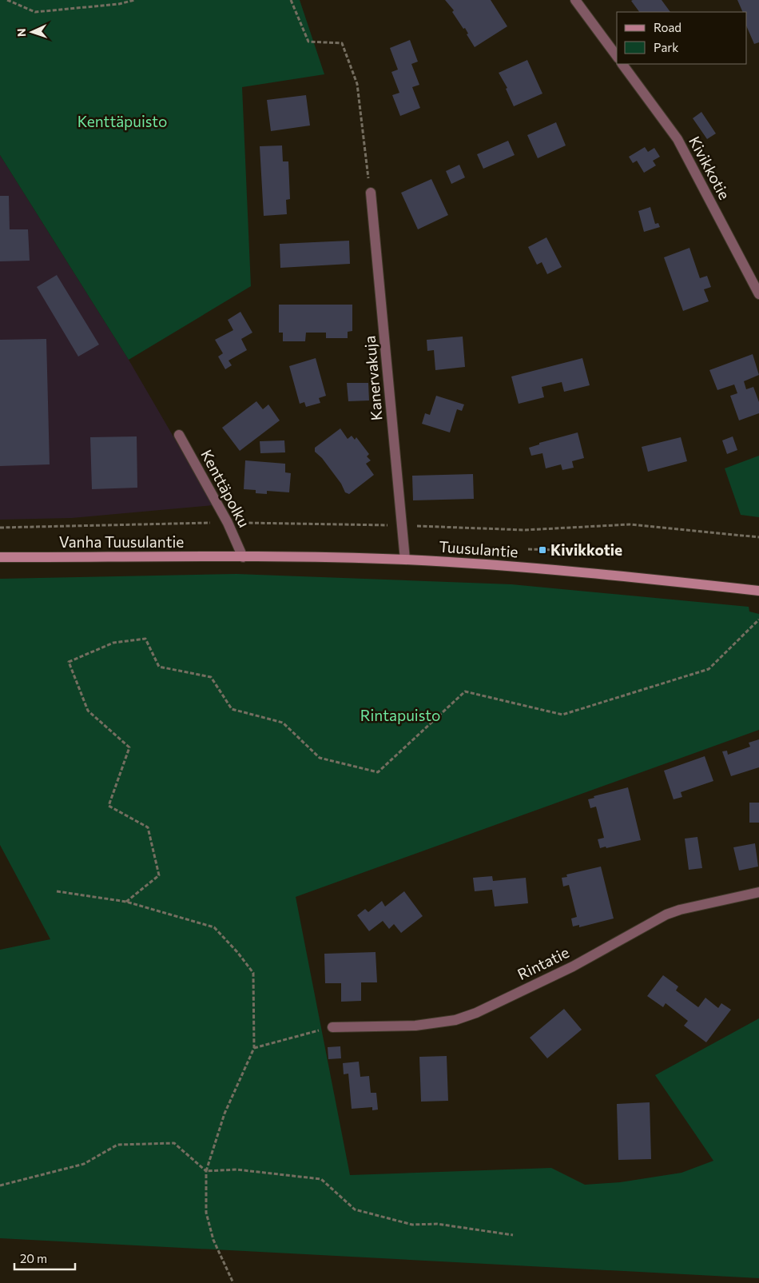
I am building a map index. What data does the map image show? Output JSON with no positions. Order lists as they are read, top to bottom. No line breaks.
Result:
{"streets":{"main road":["Vanha Tuusulantie","Tuusulantie"],"street":["Kivikkotie","Kanervakuja","Kenttäpolku","Rintatie"]},"crossings":[["Kanervakuja","Tuusulantie"],["Kenttäpolku","Vanha Tuusulantie"],["Kenttäpolku","Tuusulantie"],["Vanha Tuusulantie","Tuusulantie"]],"parks":["Kenttäpuisto","Rintapuisto"],"places":{"transit":["Kivikkotie"]},"legend":["Road","Park"],"scale_bar":"20 m","north":"left"}
